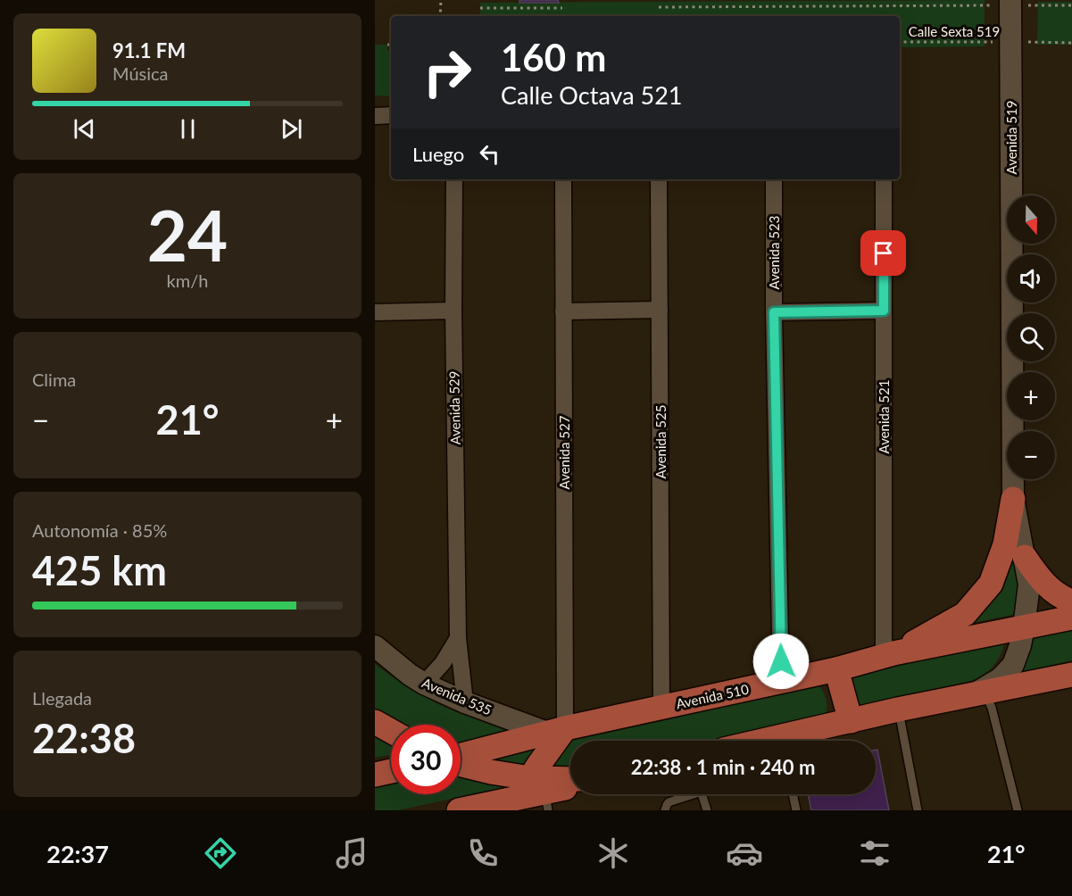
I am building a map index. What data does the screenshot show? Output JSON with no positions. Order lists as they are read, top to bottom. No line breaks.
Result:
{"streets":{"main road":["Avenida 510"],"street":["Avenida 519","Avenida 523","Avenida 529","Avenida 521","Avenida 525","Avenida 527","Avenida 535"],"path":["Calle Sexta 519"]},"crossings":[["Calle Sexta 519","Avenida 519"],["Avenida 519","Avenida 510"],["Avenida 523","Avenida 510"],["Avenida 529","Avenida 535"],["Avenida 521","Avenida 510"],["Avenida 525","Avenida 510"],["Avenida 527","Avenida 535"],["Avenida 527","Avenida 510"],["Avenida 535","Avenida 510"]],"north":"bottom","page":{"turn":["160 m","Calle Octava 521"],"song":["91.1 FM","Música"],"then":"Luego","tile":[["24","km/h"],"Clima",["Autonomía · 85%","425 km"],["Llegada","22:38"]],"map_buttons":["+","−"],"heat":["−","21°","+"],"limit":"30","trip":"22:38 · 1 min · 240 m","tabs":["22:37","21°"]}}
